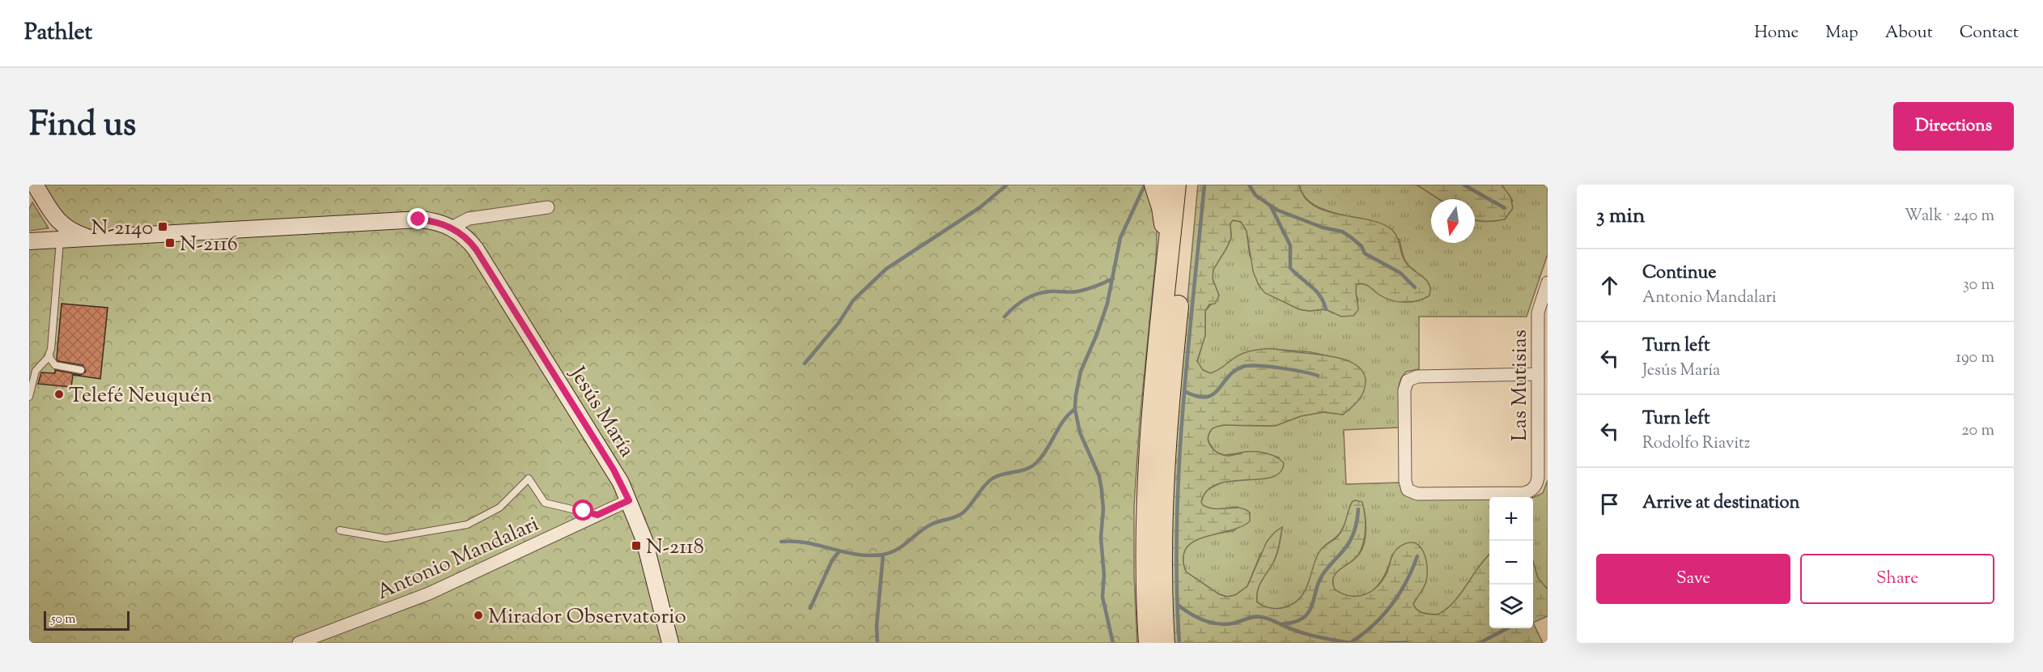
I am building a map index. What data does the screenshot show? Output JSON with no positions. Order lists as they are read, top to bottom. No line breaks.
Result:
{"streets":{"main road":["Jesús María"],"street":["Las Mutisias","Antonio Mandalari"]},"crossings":[["Jesús María","Antonio Mandalari"]],"places":{"transit":["N-2140","N-2116","N-2118"],"other":["Telefé Neuquén","Mirador Observatorio"]},"scale_bar":"50 m","north":"bottom","page":{"header":"Pathlet","nav":["Home","Map","About","Contact"],"title":"Find us","buttons":["Directions",["Save","Share"]],"heading":["3 min","Walk · 240 m"],"list":[["Continue","Antonio Mandalari","30 m"],["Turn left","Jesús María","190 m"],["Turn left","Rodolfo Riavitz","20 m"],"Arrive at destination"],"map_buttons":["+","−"],"scale":"50 m"}}
